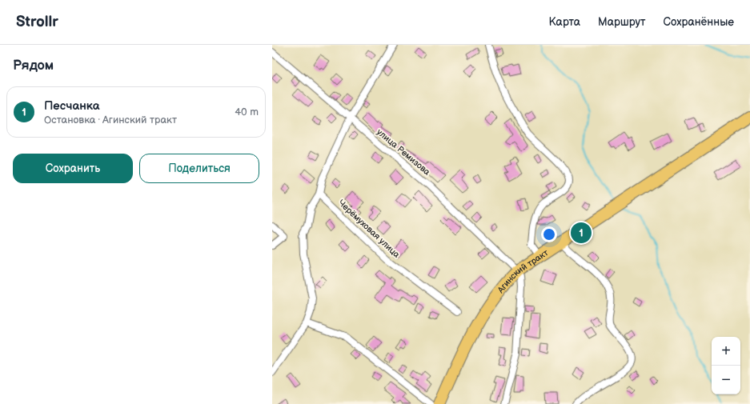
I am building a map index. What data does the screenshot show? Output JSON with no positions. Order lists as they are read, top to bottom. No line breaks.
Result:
{"streets":{"highway":["Агинский тракт"],"street":["улица Ремизова","Черёмуховая улица"]},"crossings":[["улица Ремизова","Агинский тракт"]],"page":{"header":"Strollr","nav":["Карта","Маршрут","Сохранённые"],"heading":"Рядом","list":[{"mark":"1","name":"Песчанка","note":"Остановка · Агинский тракт","value":"40 m"}],"buttons":["Сохранить","Поделиться"],"pins":"1","map_buttons":["+","−"]}}
